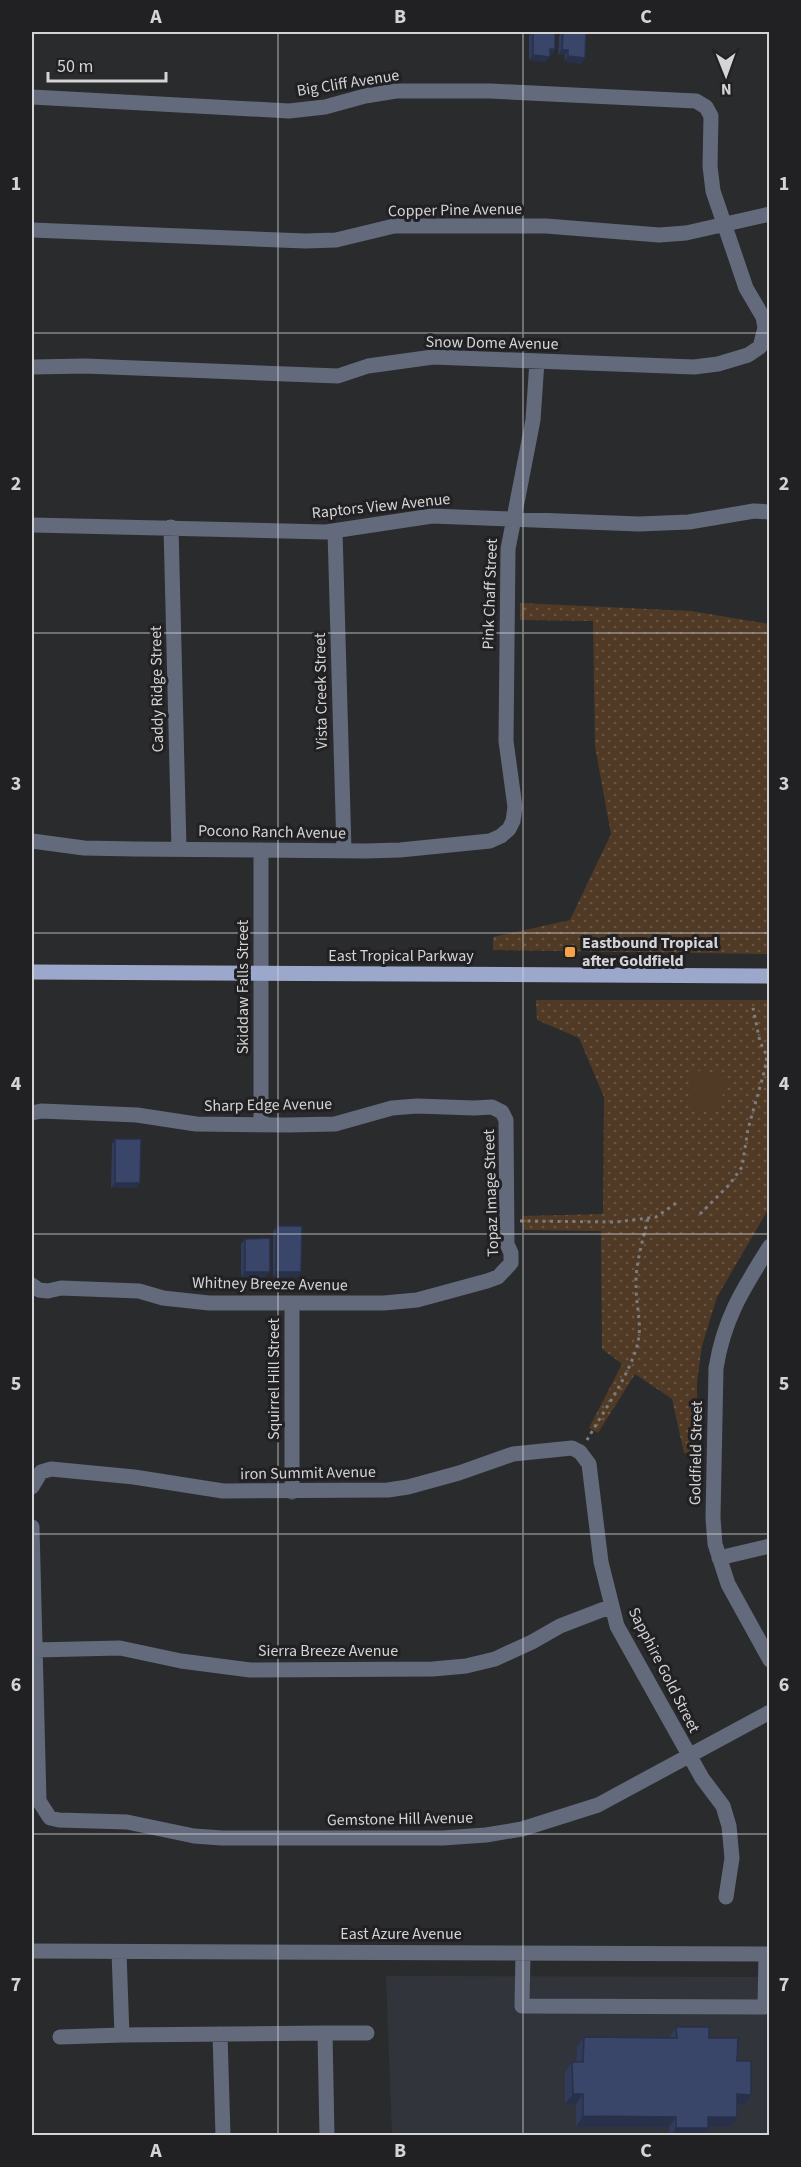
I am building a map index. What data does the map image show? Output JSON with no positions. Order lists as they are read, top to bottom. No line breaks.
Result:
{"streets":{"main road":["East Tropical Parkway"],"street":["Big Cliff Avenue","Copper Pine Avenue","Snow Dome Avenue","Raptors View Avenue","Pink Chaff Street","Caddy Ridge Street","Vista Creek Street","Pocono Ranch Avenue","Skiddaw Falls Street","Sharp Edge Avenue","Topaz Image Street","Whitney Breeze Avenue","Squirrel Hill Street","Goldfield Street","iron Summit Avenue","Sierra Breeze Avenue","Sapphire Gold Street","Gemstone Hill Avenue","East Azure Avenue"]},"crossings":[["Big Cliff Avenue","Copper Pine Avenue"],["Big Cliff Avenue","Snow Dome Avenue"],["Copper Pine Avenue","Snow Dome Avenue"],["Snow Dome Avenue","Pink Chaff Street"],["Raptors View Avenue","Pink Chaff Street"],["Raptors View Avenue","Caddy Ridge Street"],["Raptors View Avenue","Vista Creek Street"],["Pink Chaff Street","Pocono Ranch Avenue"],["Caddy Ridge Street","Pocono Ranch Avenue"],["Vista Creek Street","Pocono Ranch Avenue"],["Pocono Ranch Avenue","Skiddaw Falls Street"],["East Tropical Parkway","Skiddaw Falls Street"],["Skiddaw Falls Street","Sharp Edge Avenue"],["Sharp Edge Avenue","Topaz Image Street"],["Topaz Image Street","Whitney Breeze Avenue"],["Whitney Breeze Avenue","Squirrel Hill Street"],["Squirrel Hill Street","iron Summit Avenue"],["iron Summit Avenue","Sapphire Gold Street"],["Sierra Breeze Avenue","Sapphire Gold Street"],["Sierra Breeze Avenue","Gemstone Hill Avenue"],["Sapphire Gold Street","Gemstone Hill Avenue"]],"places":{"transit":["Eastbound Tropical after Goldfield"]},"scale_bar":"50 m","north":"bottom","grid":{"columns":["A","B","C"],"rows":["1","2","3","4","5","6","7"]}}
